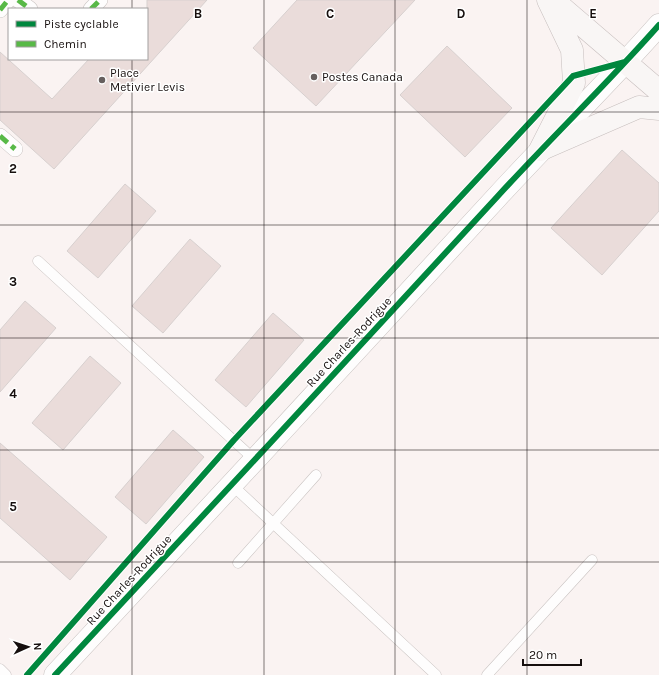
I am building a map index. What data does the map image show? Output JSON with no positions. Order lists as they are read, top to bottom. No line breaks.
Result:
{"streets":{"street":["Rue Charles-Rodrigue"]},"places":["Postes Canada","Place Metivier Levis"],"legend":["Piste cyclable","Chemin"],"scale_bar":"20 m","north":"right","grid":{"columns":["B","C","D","E"],"rows":["2","3","4","5"]}}
